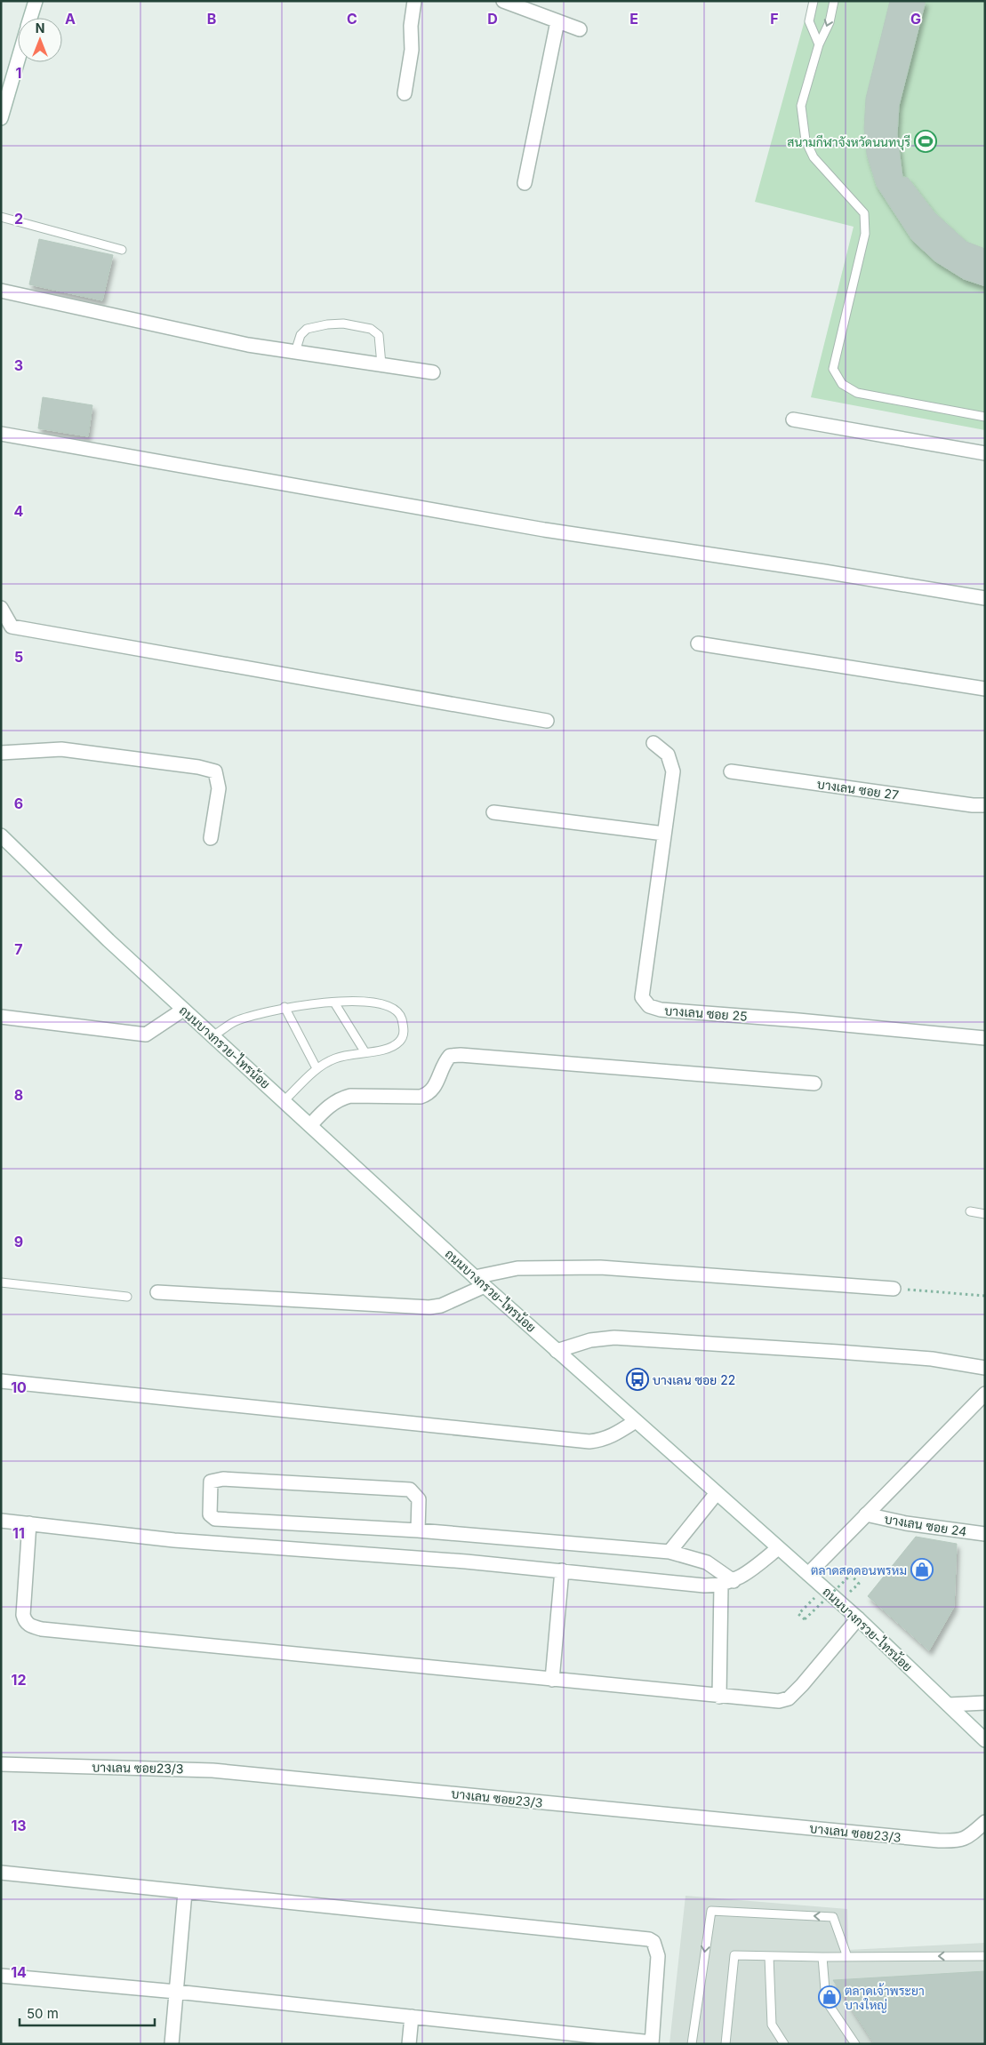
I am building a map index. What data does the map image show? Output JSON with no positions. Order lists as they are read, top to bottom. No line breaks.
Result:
{"streets":{"street":["บางเลน ซอย 27","บางเลน ซอย 25","ถนนบางกรวย-ไทรน้อย","บางเลน ซอย 24","บางเลน ซอย23/3"]},"places":{"sports":["สนามกีฬาจังหวัดนนทบุรี"],"bus stop":["บางเลน ซอย 22"],"shop":["ตลาดสดดอนพรหม","ตลาดเจ้าพระยา บางใหญ่"]},"scale_bar":"50 m","north":"top","grid":{"columns":["A","B","C","D","E","F","G"],"rows":["1","2","3","4","5","6","7","8","9","10","11","12","13","14"]}}
